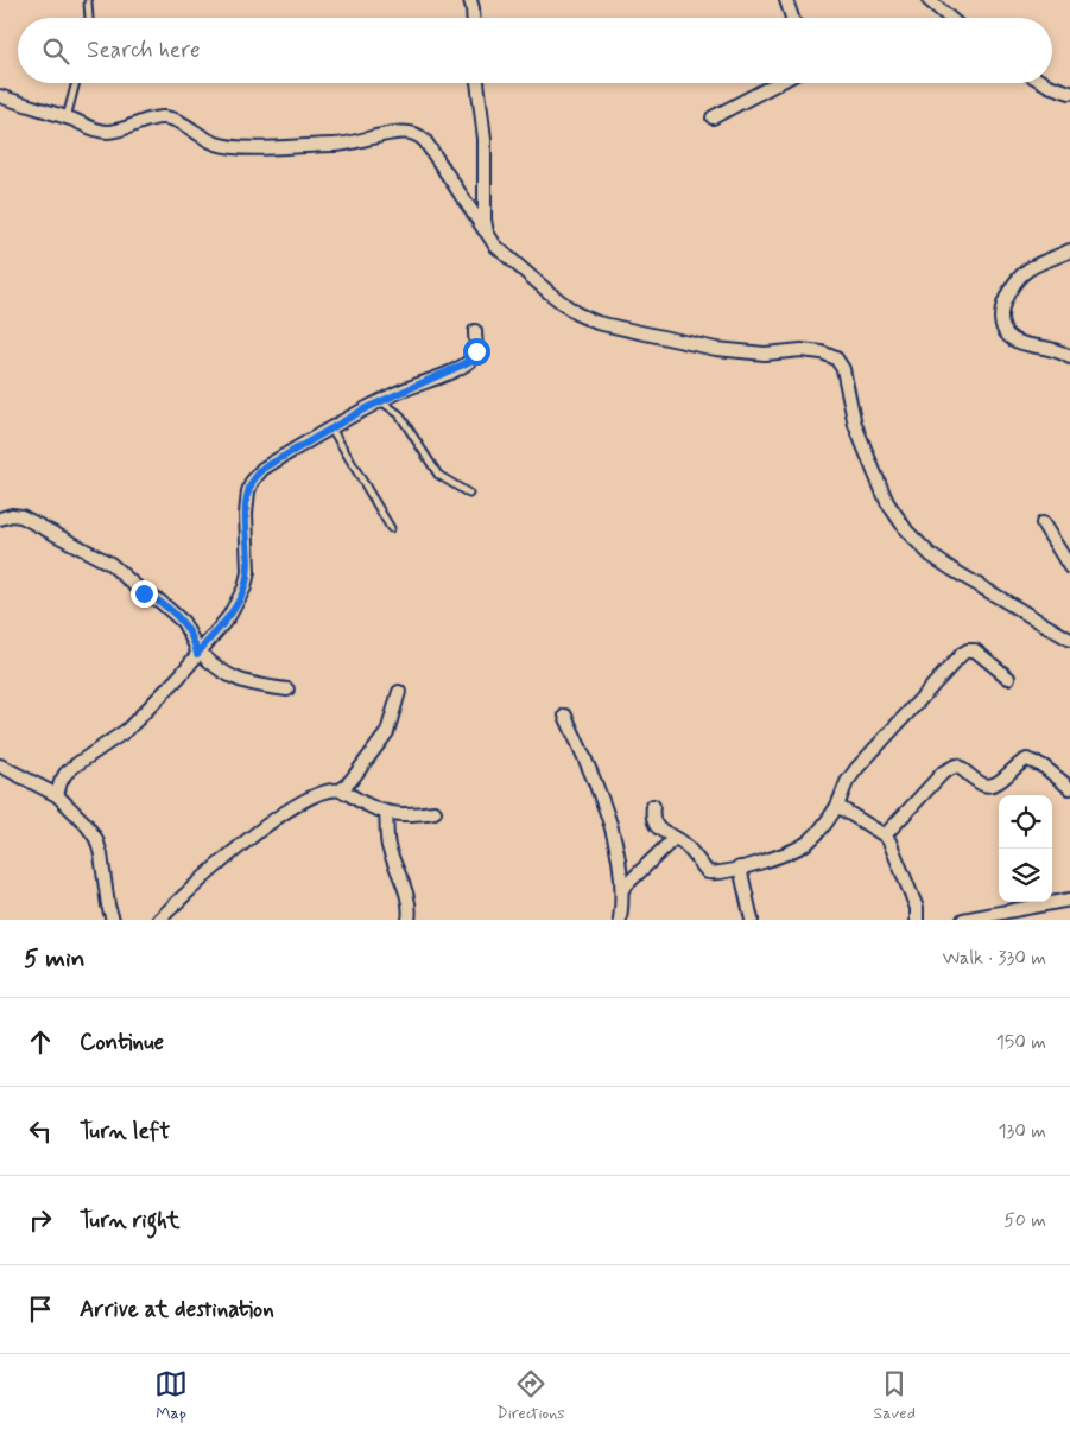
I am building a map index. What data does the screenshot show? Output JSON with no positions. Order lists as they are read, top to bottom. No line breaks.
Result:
{"page":{"search":"Search here","heading":["5 min","Walk · 330 m"],"list":[["Continue","150 m"],["Turn left","130 m"],["Turn right","50 m"],"Arrive at destination"],"nav":["Map","Directions","Saved"]}}
